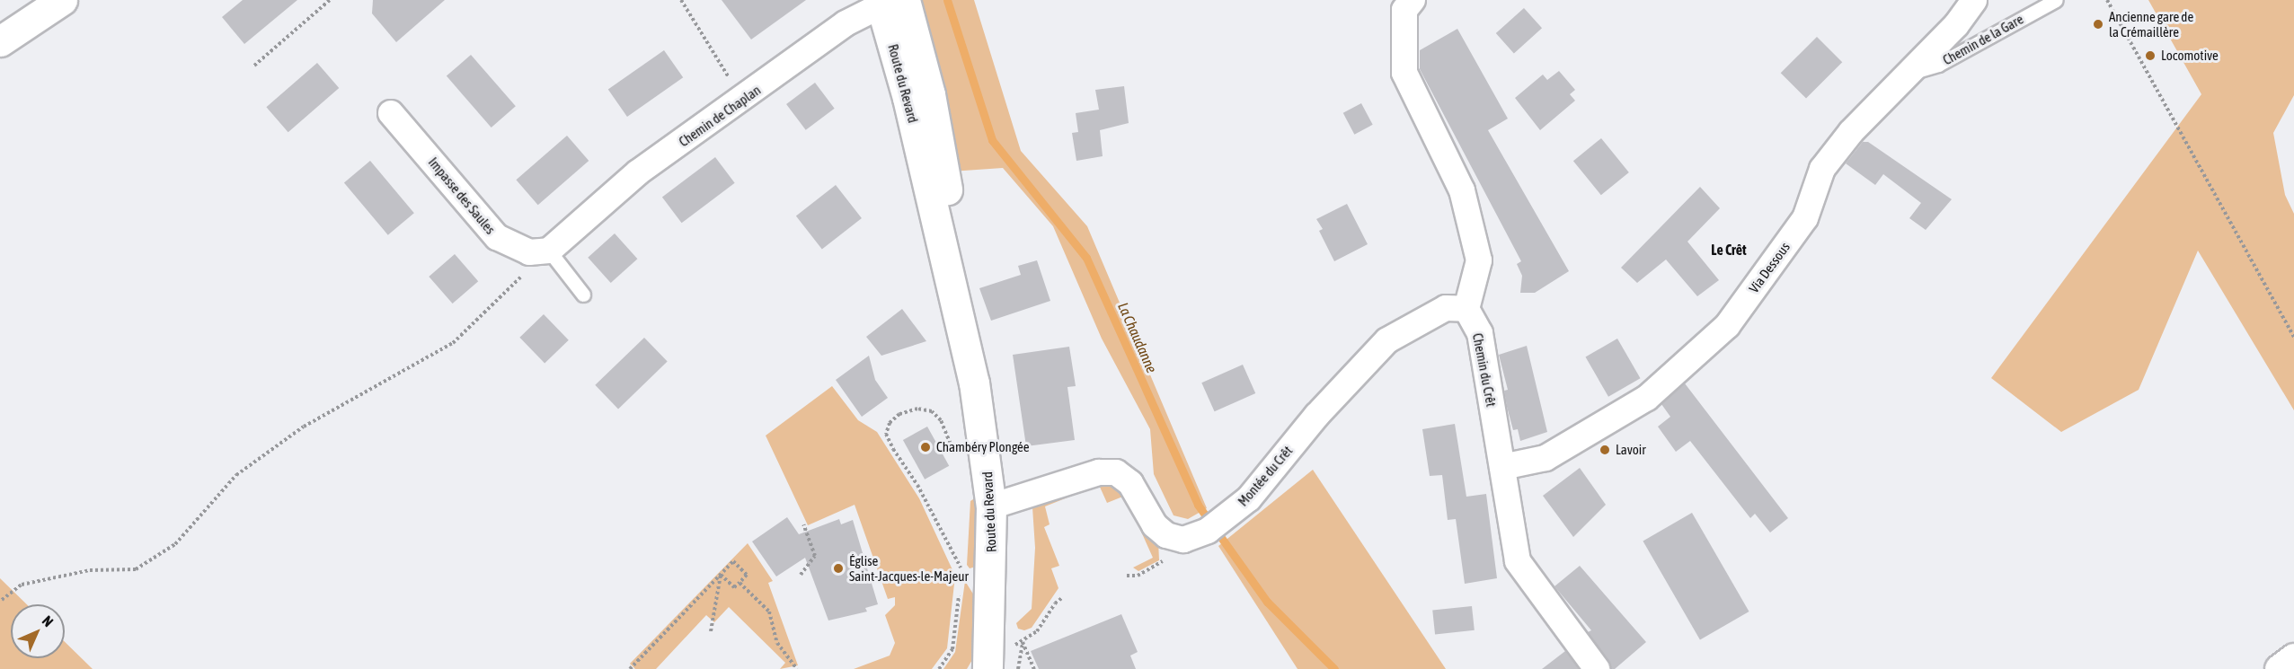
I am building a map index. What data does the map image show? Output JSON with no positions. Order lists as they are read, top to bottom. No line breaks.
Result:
{"streets":{"main road":["Route du Revard"],"street":["Chemin de Chaplan","Impasse des Saules","Via Dessous","Chemin du Crêt","Montée du Crêt"],"lane":["Chemin de la Gare"]},"crossings":[["Chemin de la Gare","Via Dessous"],["Route du Revard","Chemin de Chaplan"],["Route du Revard","Montée du Crêt"],["Chemin de Chaplan","Impasse des Saules"],["Via Dessous","Chemin du Crêt"],["Chemin du Crêt","Montée du Crêt"]],"districts":["Le Crêt"],"water":["La Chaudanne"],"places":["Ancienne gare de la Crémaillère","Locomotive","Chambéry Plongée","Lavoir","Église Saint-Jacques-le-Majeur"],"north":"top right"}
